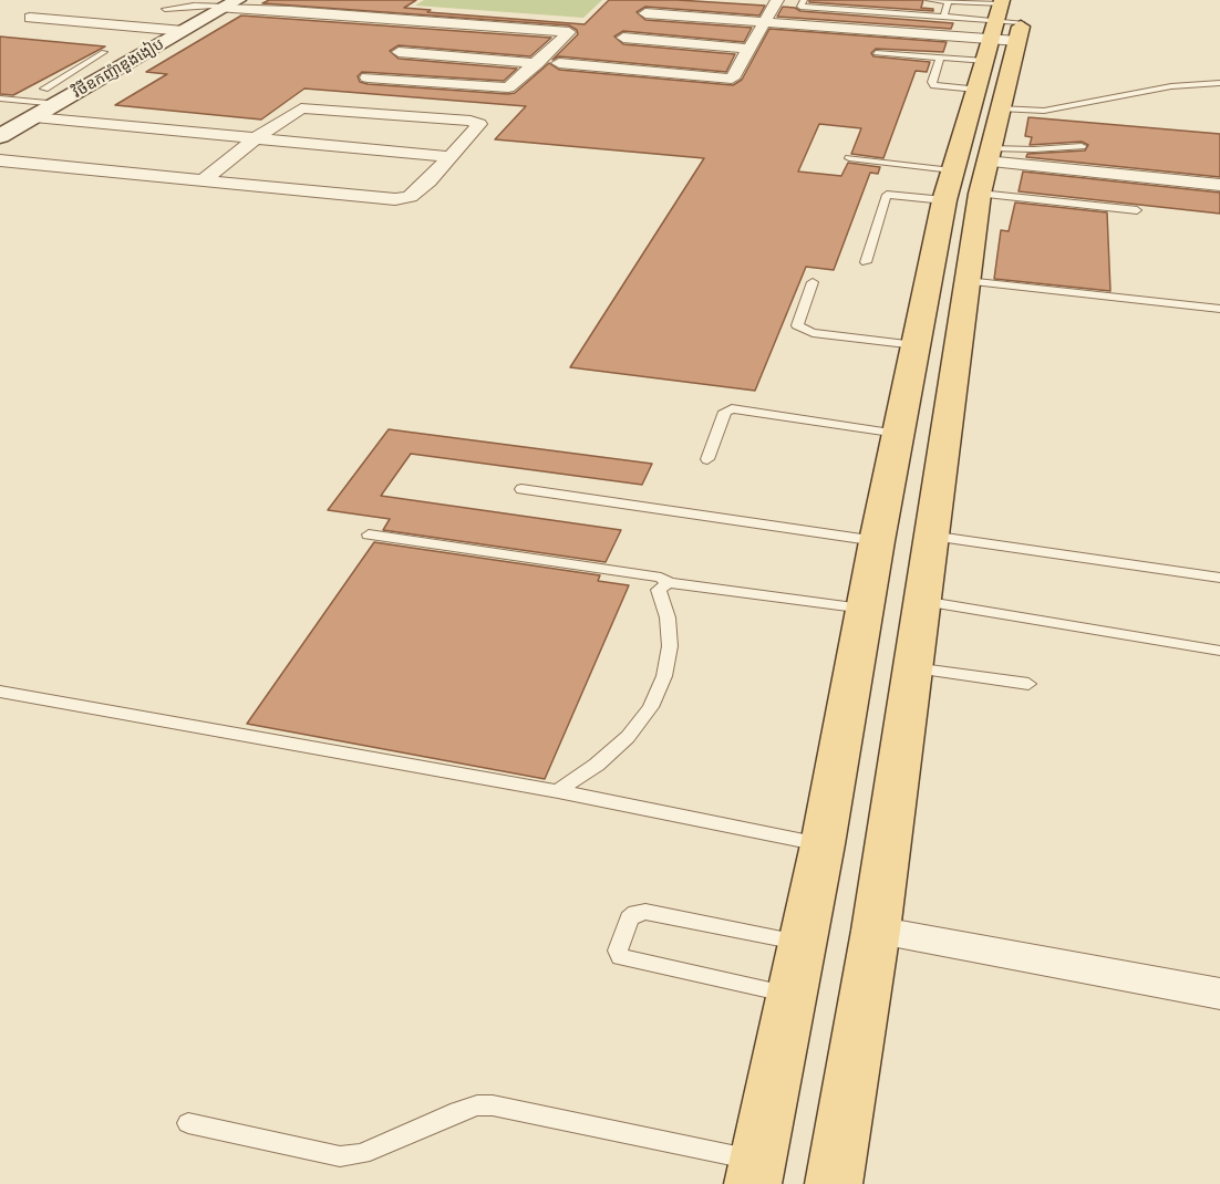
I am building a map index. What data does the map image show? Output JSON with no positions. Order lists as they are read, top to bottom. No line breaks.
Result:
{"streets":{"street":["វិថីឧកញ៉ាឌួងងៀប"]}}
